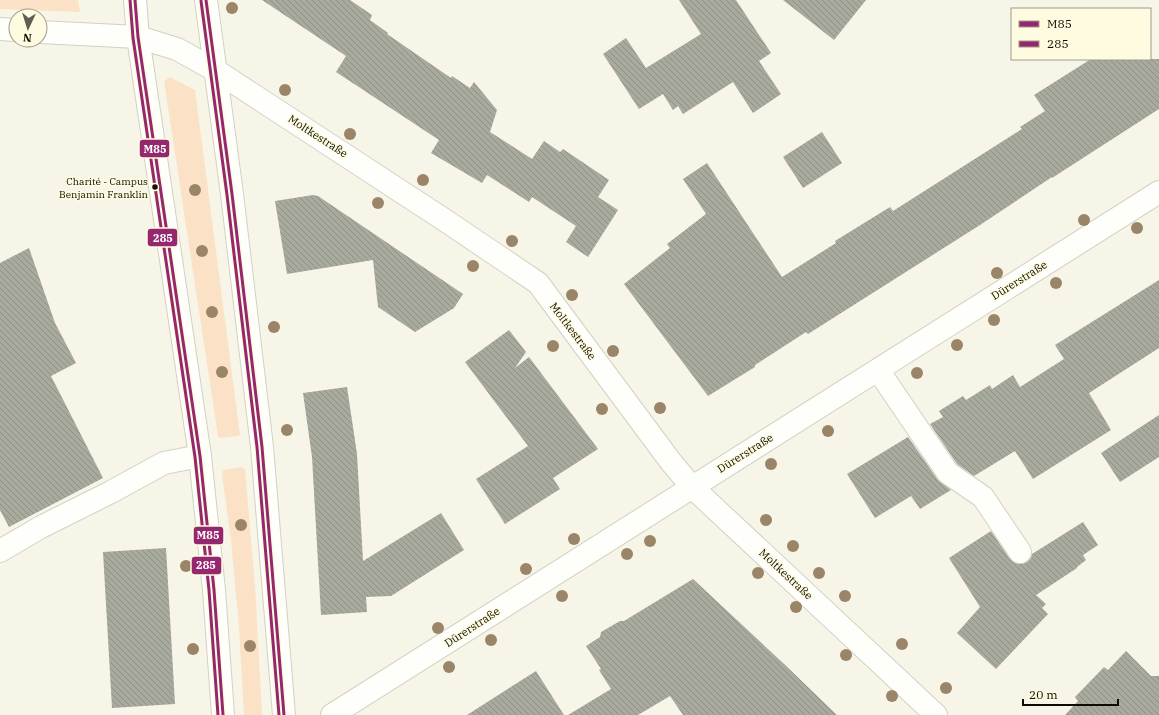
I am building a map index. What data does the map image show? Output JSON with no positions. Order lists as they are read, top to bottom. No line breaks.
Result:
{"streets":{"street":["Moltkestraße","Dürerstraße"]},"crossings":[["Moltkestraße","Dürerstraße"]],"places":["Charité - Campus Benjamin Franklin"],"lines":["transit line M85","transit line 285"],"legend":["M85","285"],"scale_bar":"20 m","north":"bottom"}
